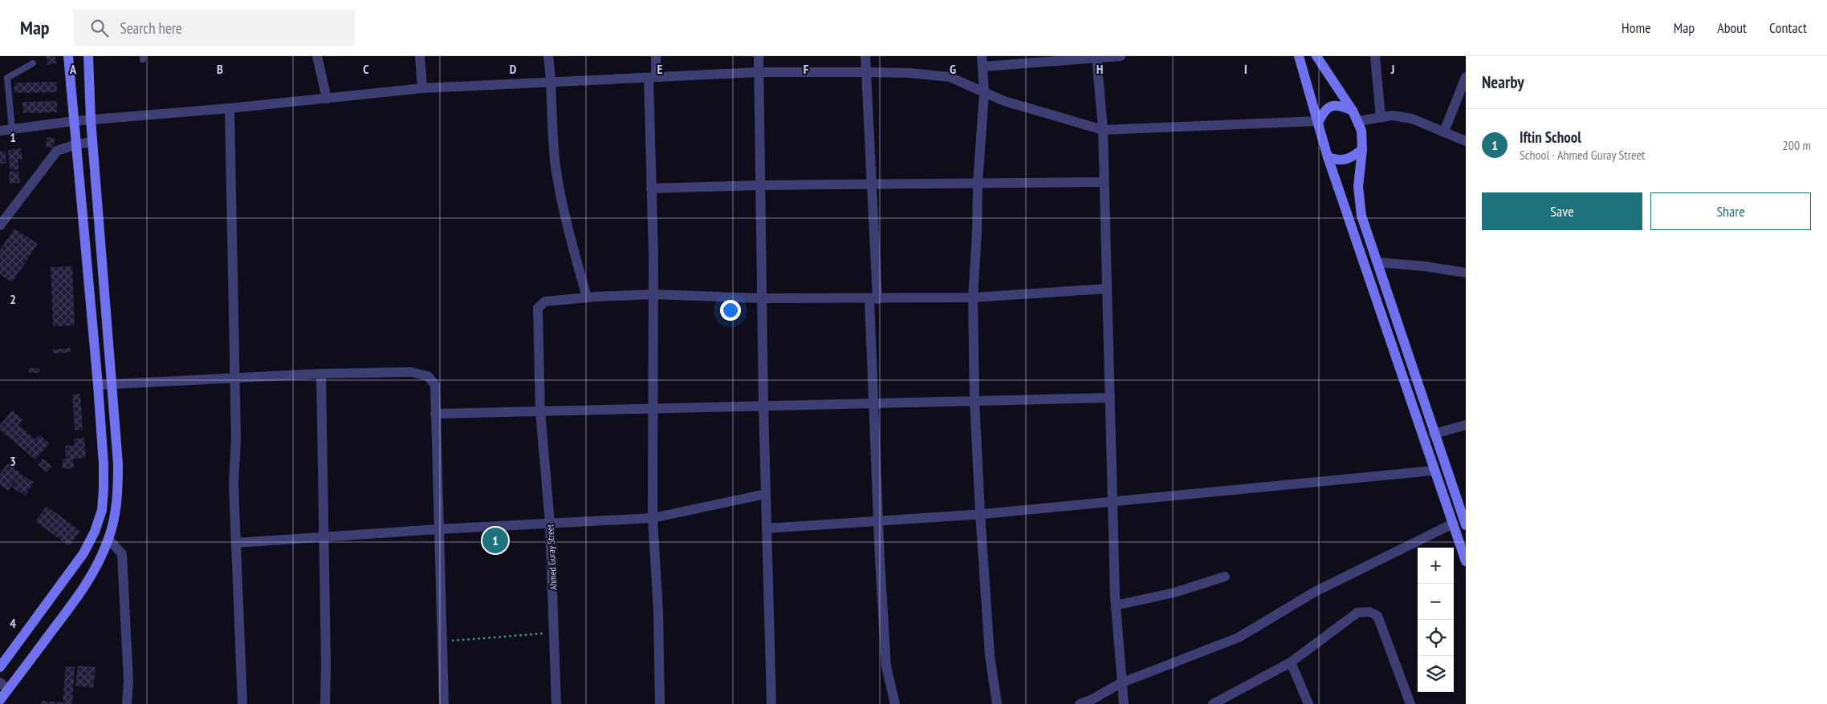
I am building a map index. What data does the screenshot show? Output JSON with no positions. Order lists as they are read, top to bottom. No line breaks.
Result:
{"streets":{"street":["Ahmed Guray Street"]},"page":{"header":"Map","search":"Search here","nav":["Home","Map","About","Contact"],"heading":"Nearby","list":[{"mark":"1","name":"Iftin School","note":"School · Ahmed Guray Street","value":"200 m"}],"buttons":["Save","Share"],"pins":"1","map_buttons":["+","−"]},"grid":{"columns":["A","B","C","D","E","F","G","H","I","J"],"rows":["1","2","3","4"]}}
